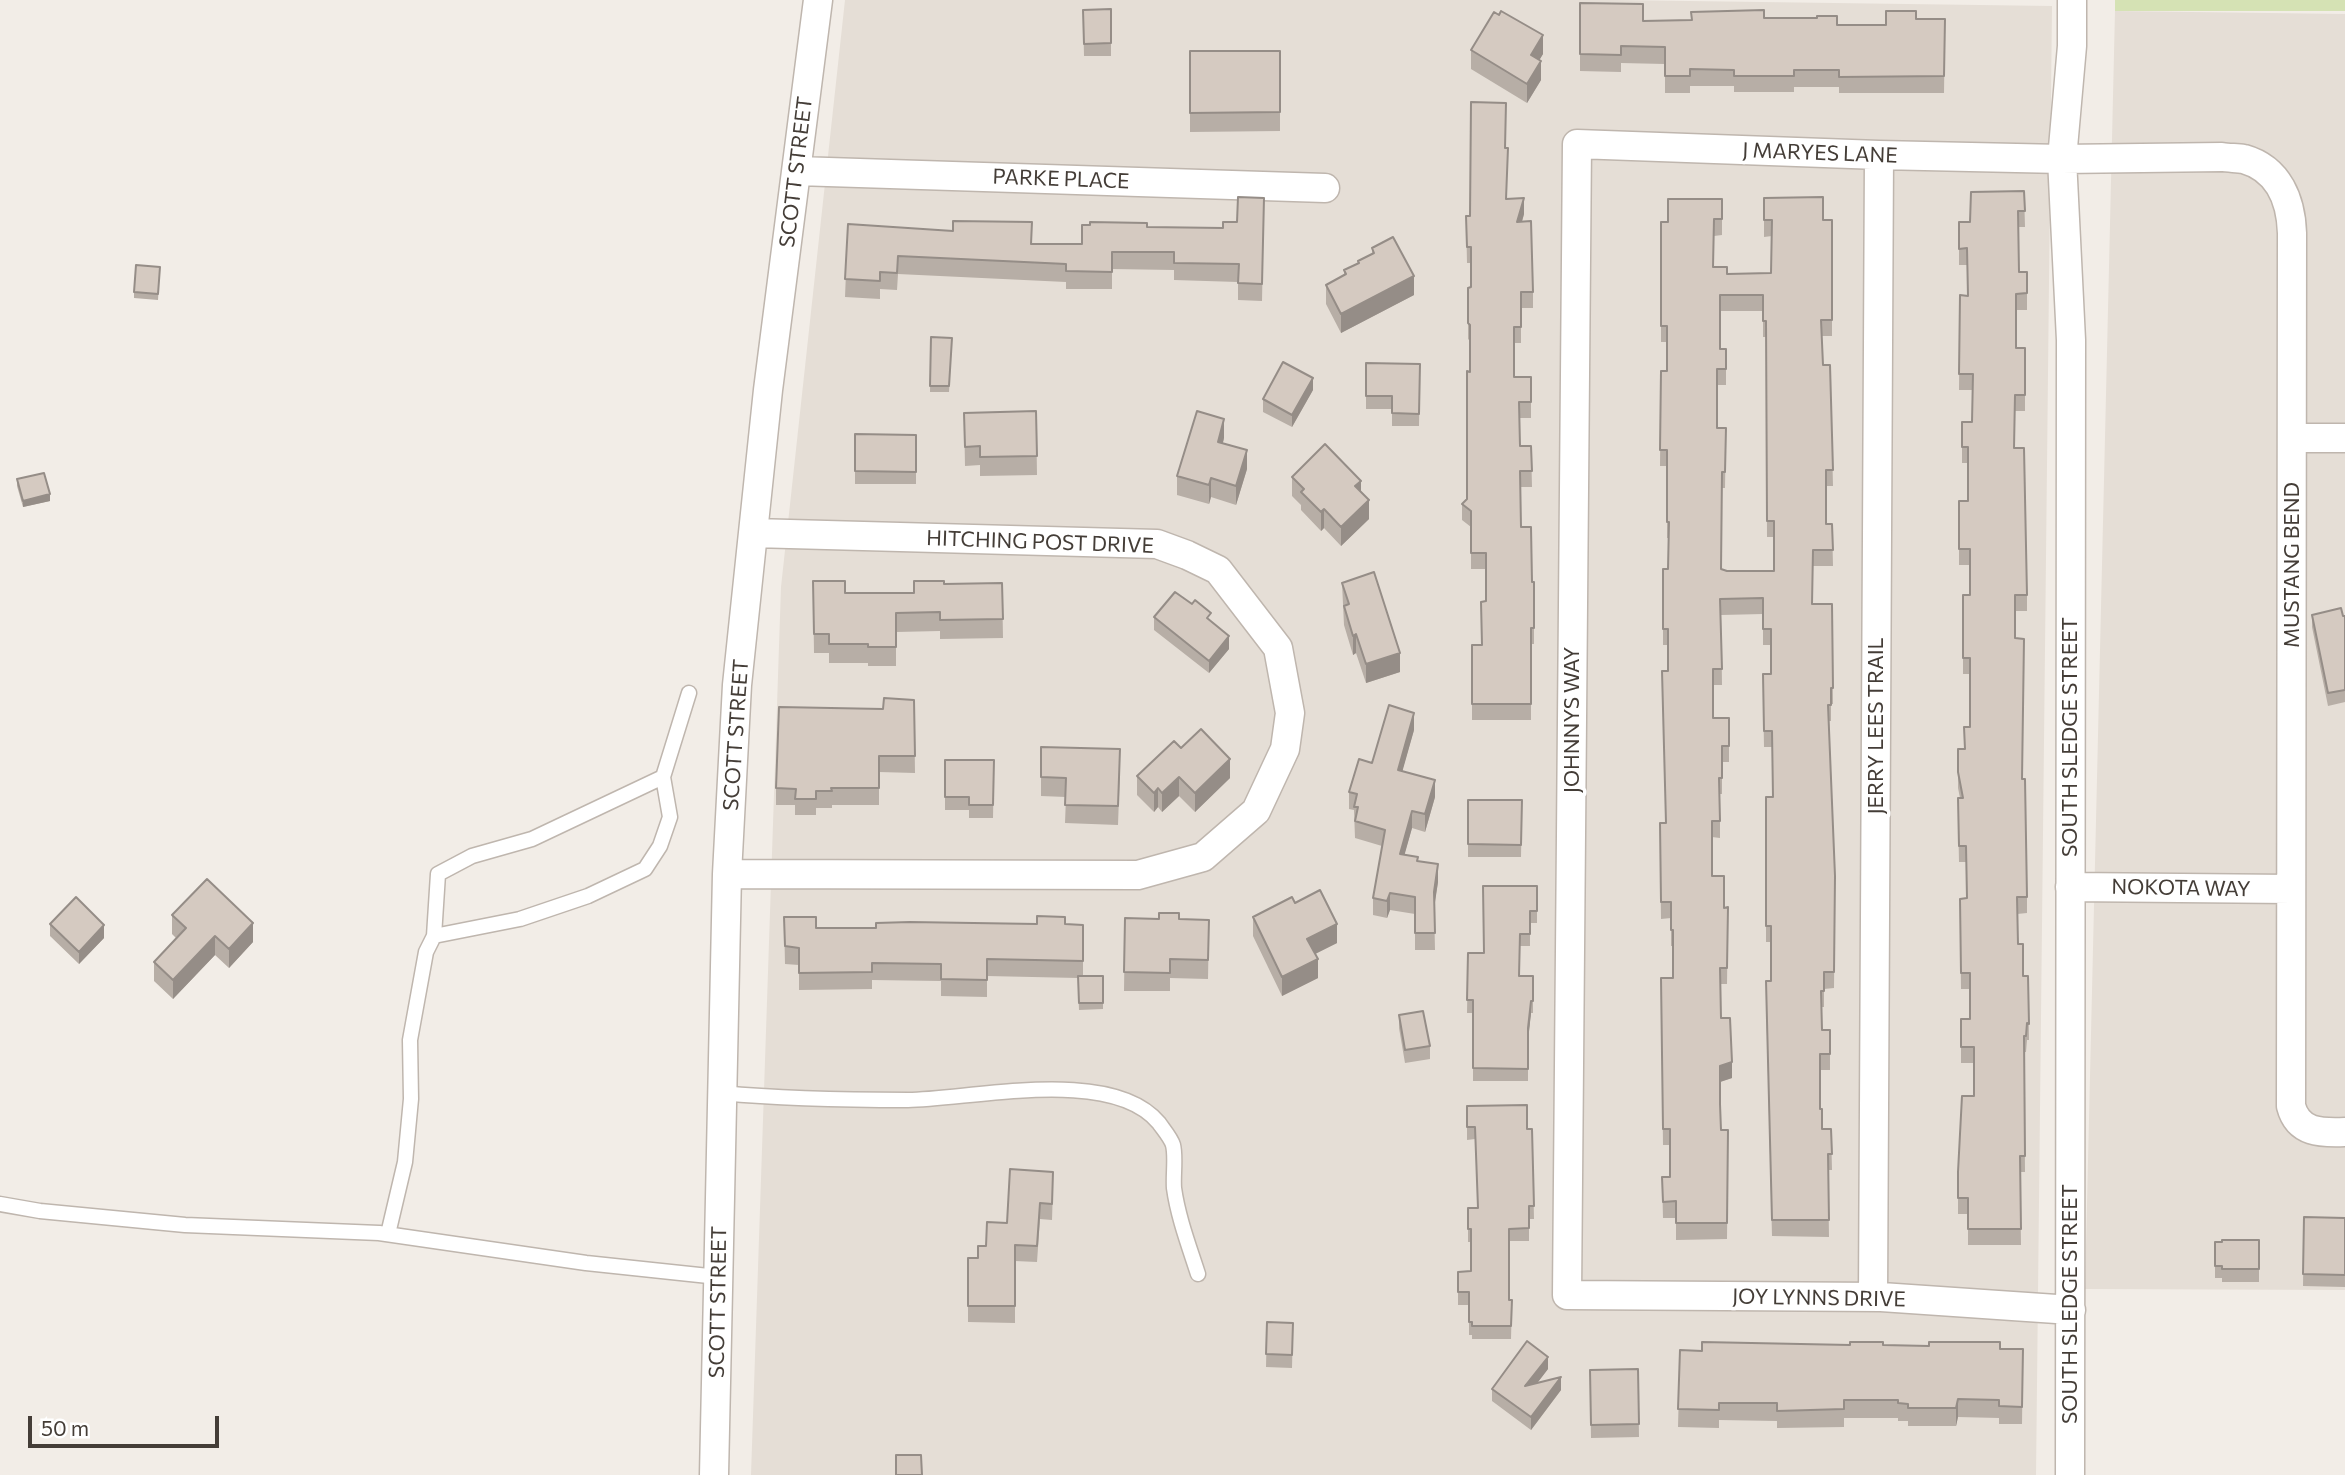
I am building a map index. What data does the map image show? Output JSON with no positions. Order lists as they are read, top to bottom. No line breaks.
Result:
{"streets":{"street":["J MARYES LANE","SCOTT STREET","PARKE PLACE","HITCHING POST DRIVE","MUSTANG BEND","JOHNNYS WAY","JERRY LEES TRAIL","SOUTH SLEDGE STREET","NOKOTA WAY","JOY LYNNS DRIVE"]},"crossings":[["J MARYES LANE","MUSTANG BEND"],["J MARYES LANE","JOHNNYS WAY"],["J MARYES LANE","JERRY LEES TRAIL"],["J MARYES LANE","SOUTH SLEDGE STREET"],["SCOTT STREET","PARKE PLACE"],["SCOTT STREET","HITCHING POST DRIVE"],["MUSTANG BEND","SOUTH SLEDGE STREET"],["MUSTANG BEND","NOKOTA WAY"],["JOHNNYS WAY","JOY LYNNS DRIVE"],["JERRY LEES TRAIL","JOY LYNNS DRIVE"],["SOUTH SLEDGE STREET","NOKOTA WAY"],["SOUTH SLEDGE STREET","JOY LYNNS DRIVE"]],"scale_bar":"50 m"}
